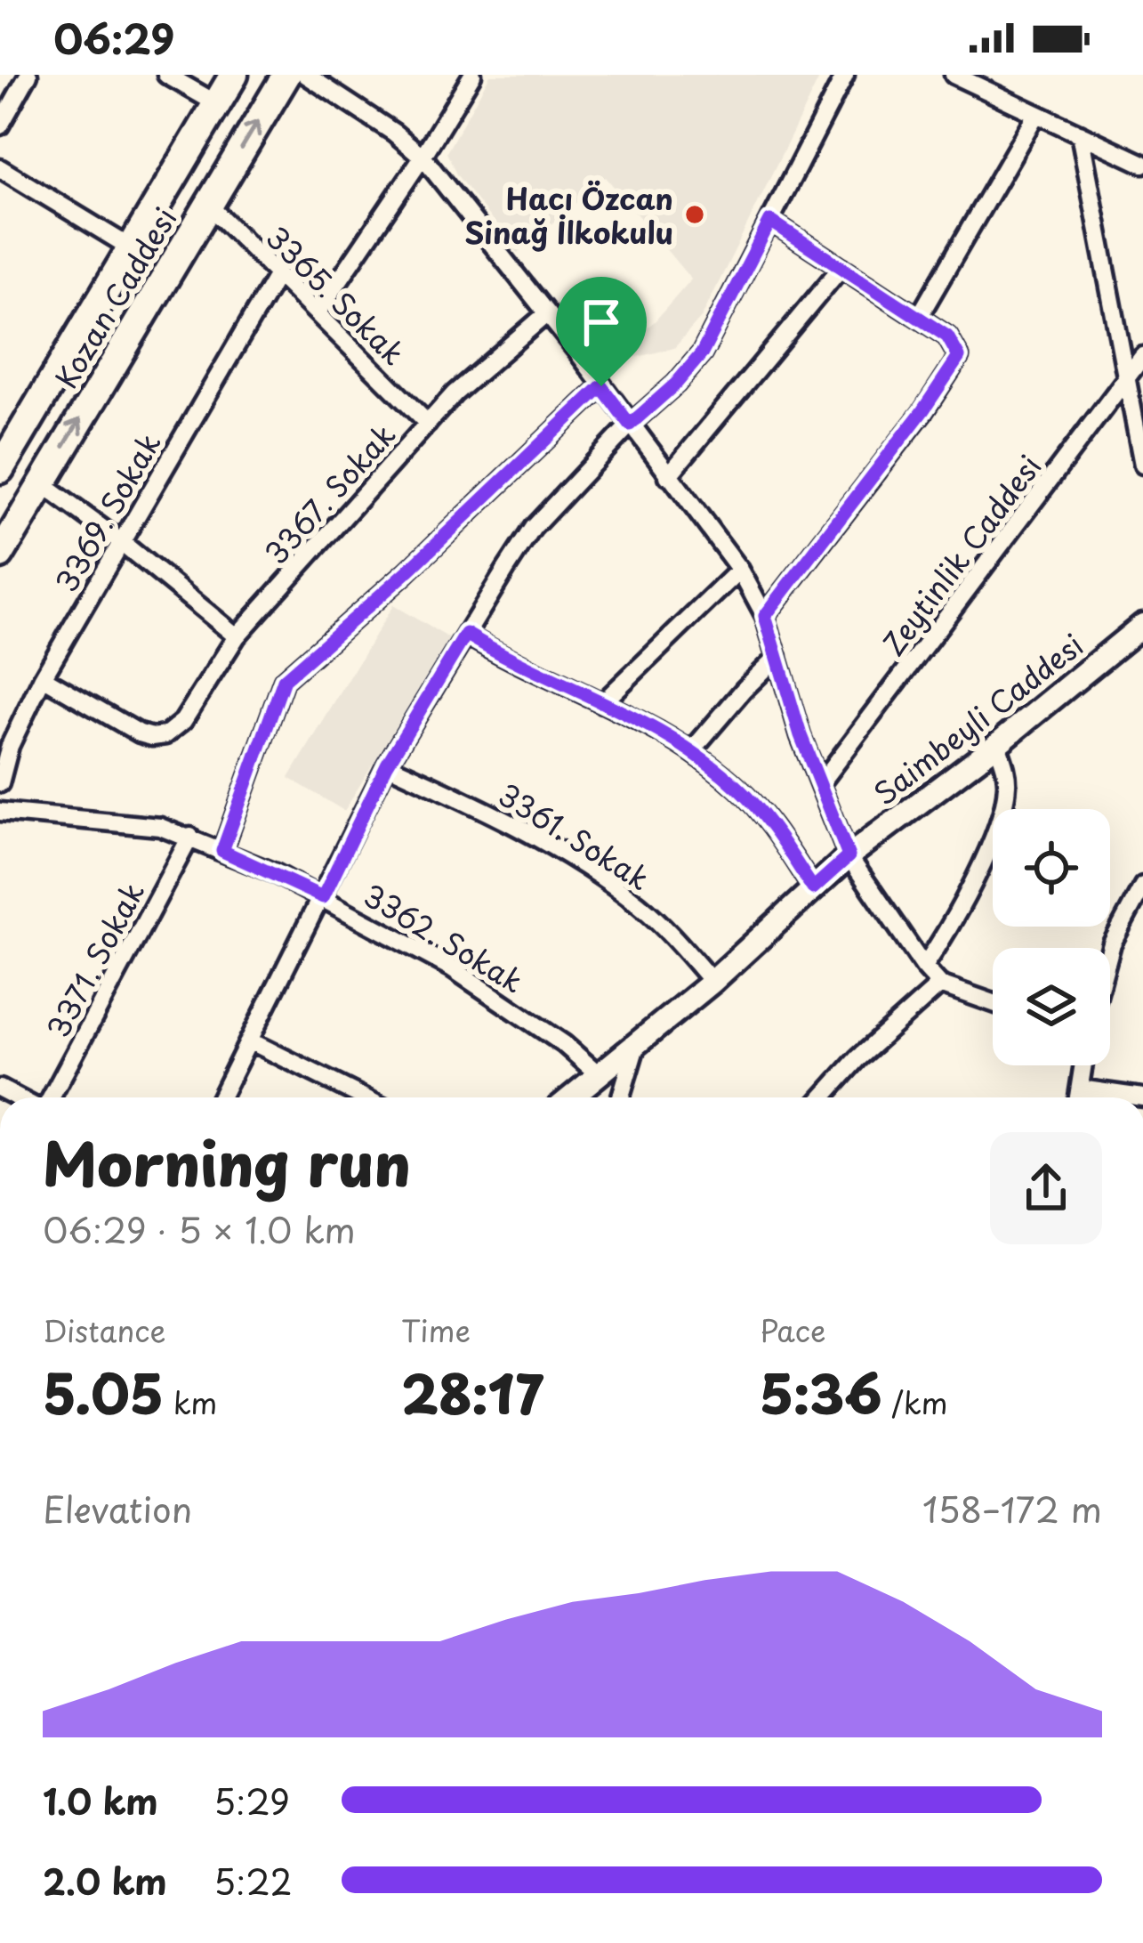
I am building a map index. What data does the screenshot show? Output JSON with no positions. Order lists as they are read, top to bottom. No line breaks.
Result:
{"streets":{"highway":["Kozan Caddesi"],"main road":["Saimbeyli Caddesi"],"street":["3365. Sokak","3367. Sokak","3369. Sokak","Zeytinlik Caddesi","3361. Sokak","3362. Sokak","3371. Sokak"]},"crossings":[["3365. Sokak","Kozan Caddesi"],["3365. Sokak","3367. Sokak"],["3365. Sokak","3369. Sokak"],["3367. Sokak","3369. Sokak"],["Saimbeyli Caddesi","3361. Sokak"],["Saimbeyli Caddesi","3362. Sokak"],["3362. Sokak","3371. Sokak"]],"places":["Hacı Özcan Sinağ İlkokulu"],"page":{"status":"06:29","heading":["Morning run","06:29 · 5 × 1.0 km"],"stats":[["Distance","5.05 km"],["Time","28:17"],["Pace","5:36 /km"]],"chart":["Elevation","158–172 m"],"list":[{"name":"1.0 km","note":"5:29"},{"name":"2.0 km","note":"5:22"}]}}
